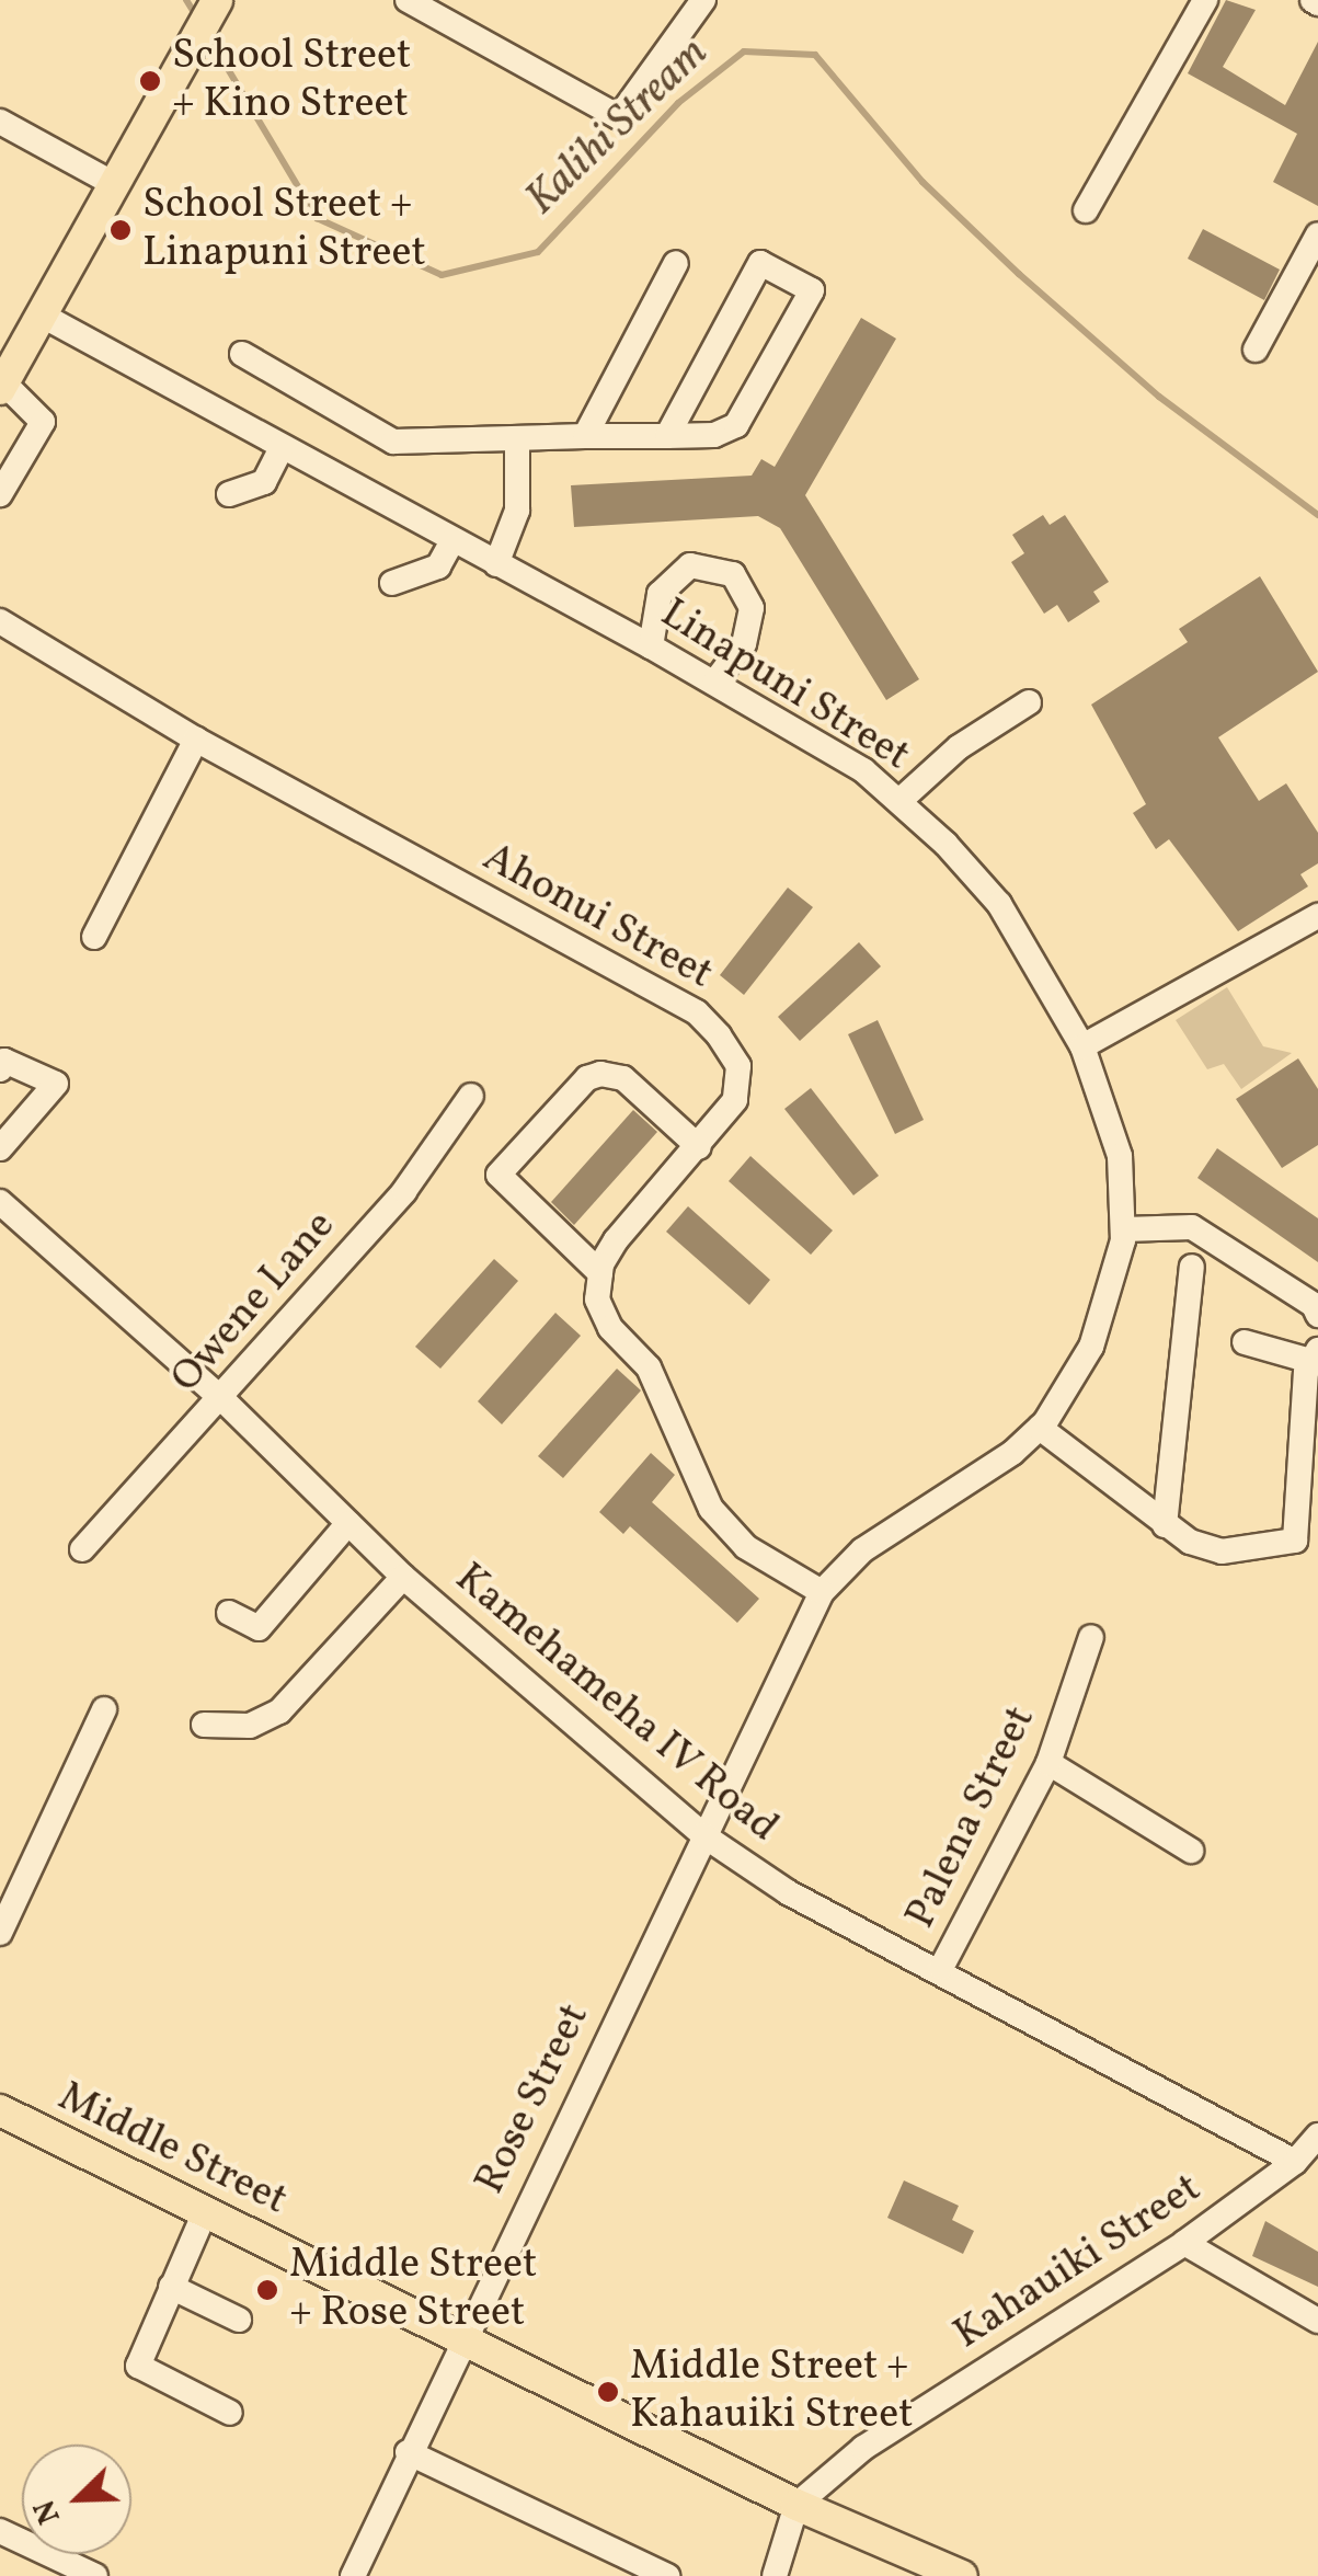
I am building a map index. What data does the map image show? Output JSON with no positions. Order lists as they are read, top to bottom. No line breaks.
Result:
{"streets":{"main road":["Middle Street"],"street":["Linapuni Street","Ahonui Street","Owene Lane","Kamehameha IV Road","Palena Street","Rose Street","Kahauiki Street"]},"crossings":[["Linapuni Street","Kamehameha IV Road"],["Linapuni Street","Rose Street"],["Owene Lane","Kamehameha IV Road"],["Kamehameha IV Road","Palena Street"],["Kamehameha IV Road","Rose Street"],["Kamehameha IV Road","Kahauiki Street"],["Rose Street","Middle Street"],["Middle Street","Kahauiki Street"]],"water":["Kalihi Stream"],"places":["School Street + Kino Street","School Street + Linapuni Street","Middle Street + Rose Street","Middle Street + Kahauiki Street"],"north":"bottom left"}
